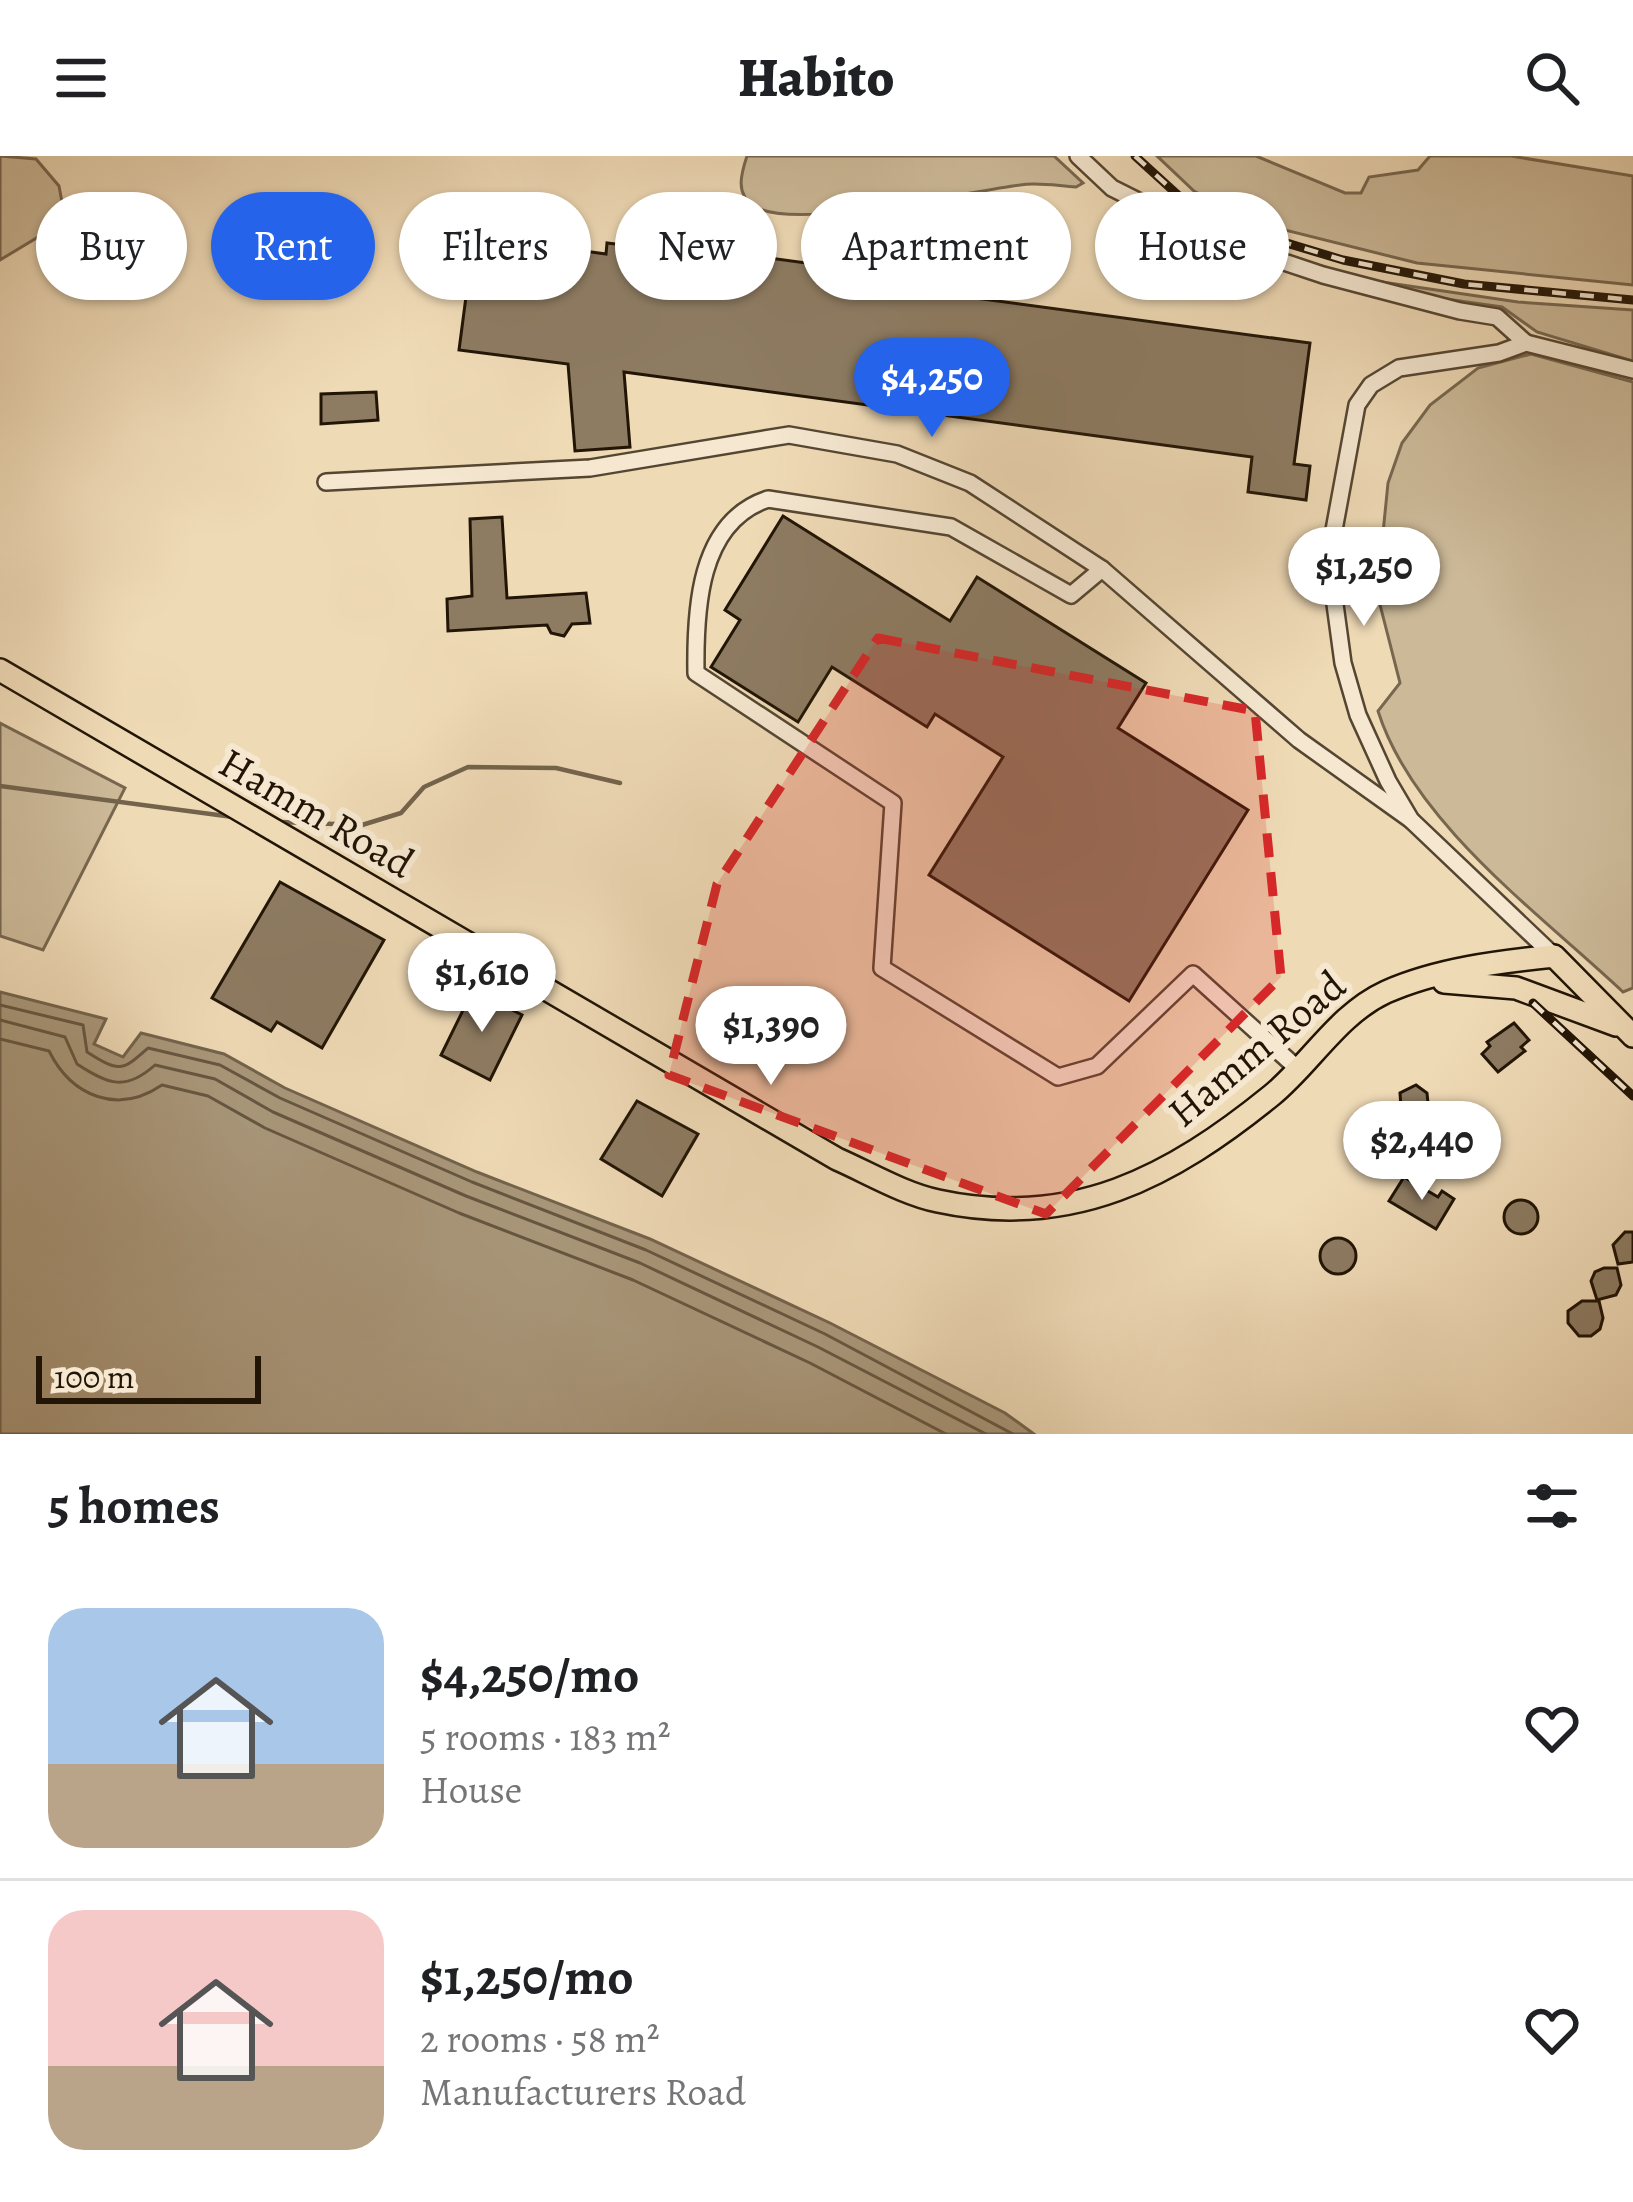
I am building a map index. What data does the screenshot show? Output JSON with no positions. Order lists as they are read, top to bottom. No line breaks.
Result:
{"streets":{"main road":["Hamm Road"]},"scale_bar":"100 m","page":{"header":"Habito","chip":["Buy","Rent","Filters","New","Apartment","House"],"price":["$4,250","$1,250","$1,610","$1,390","$2,440"],"scale":"100 m","heading":"5 homes","list":[{"name":"$4,250/mo","note":"5 rooms · 183 m² · House"},{"name":"$1,250/mo","note":"2 rooms · 58 m² · Manufacturers Road"}]}}
